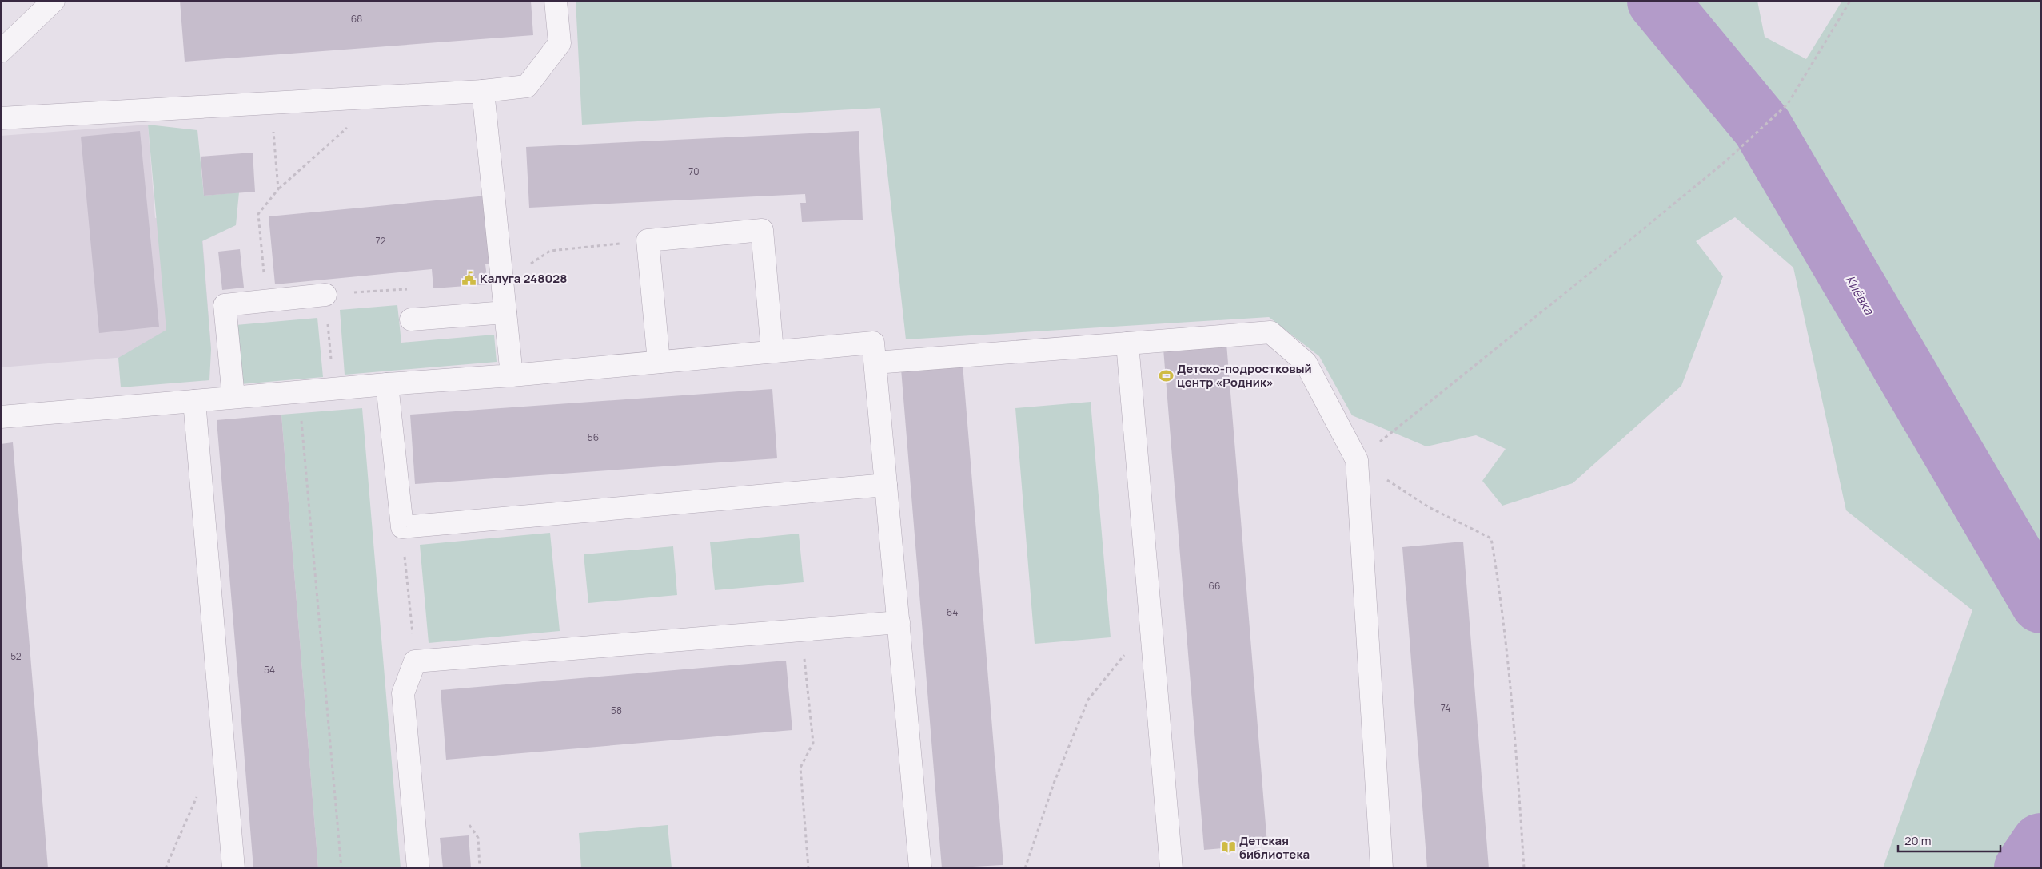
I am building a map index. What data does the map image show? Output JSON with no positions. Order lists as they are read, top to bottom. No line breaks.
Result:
{"water":["Киёвка"],"places":{"public building":["Калуга 248028"],"sports":["Детско-подростковый центр «Родник»"],"library":["Детская библиотека"]},"house_numbers":["68","70","72","56","66","64","52","54","74","58"],"scale_bar":"20 m"}
